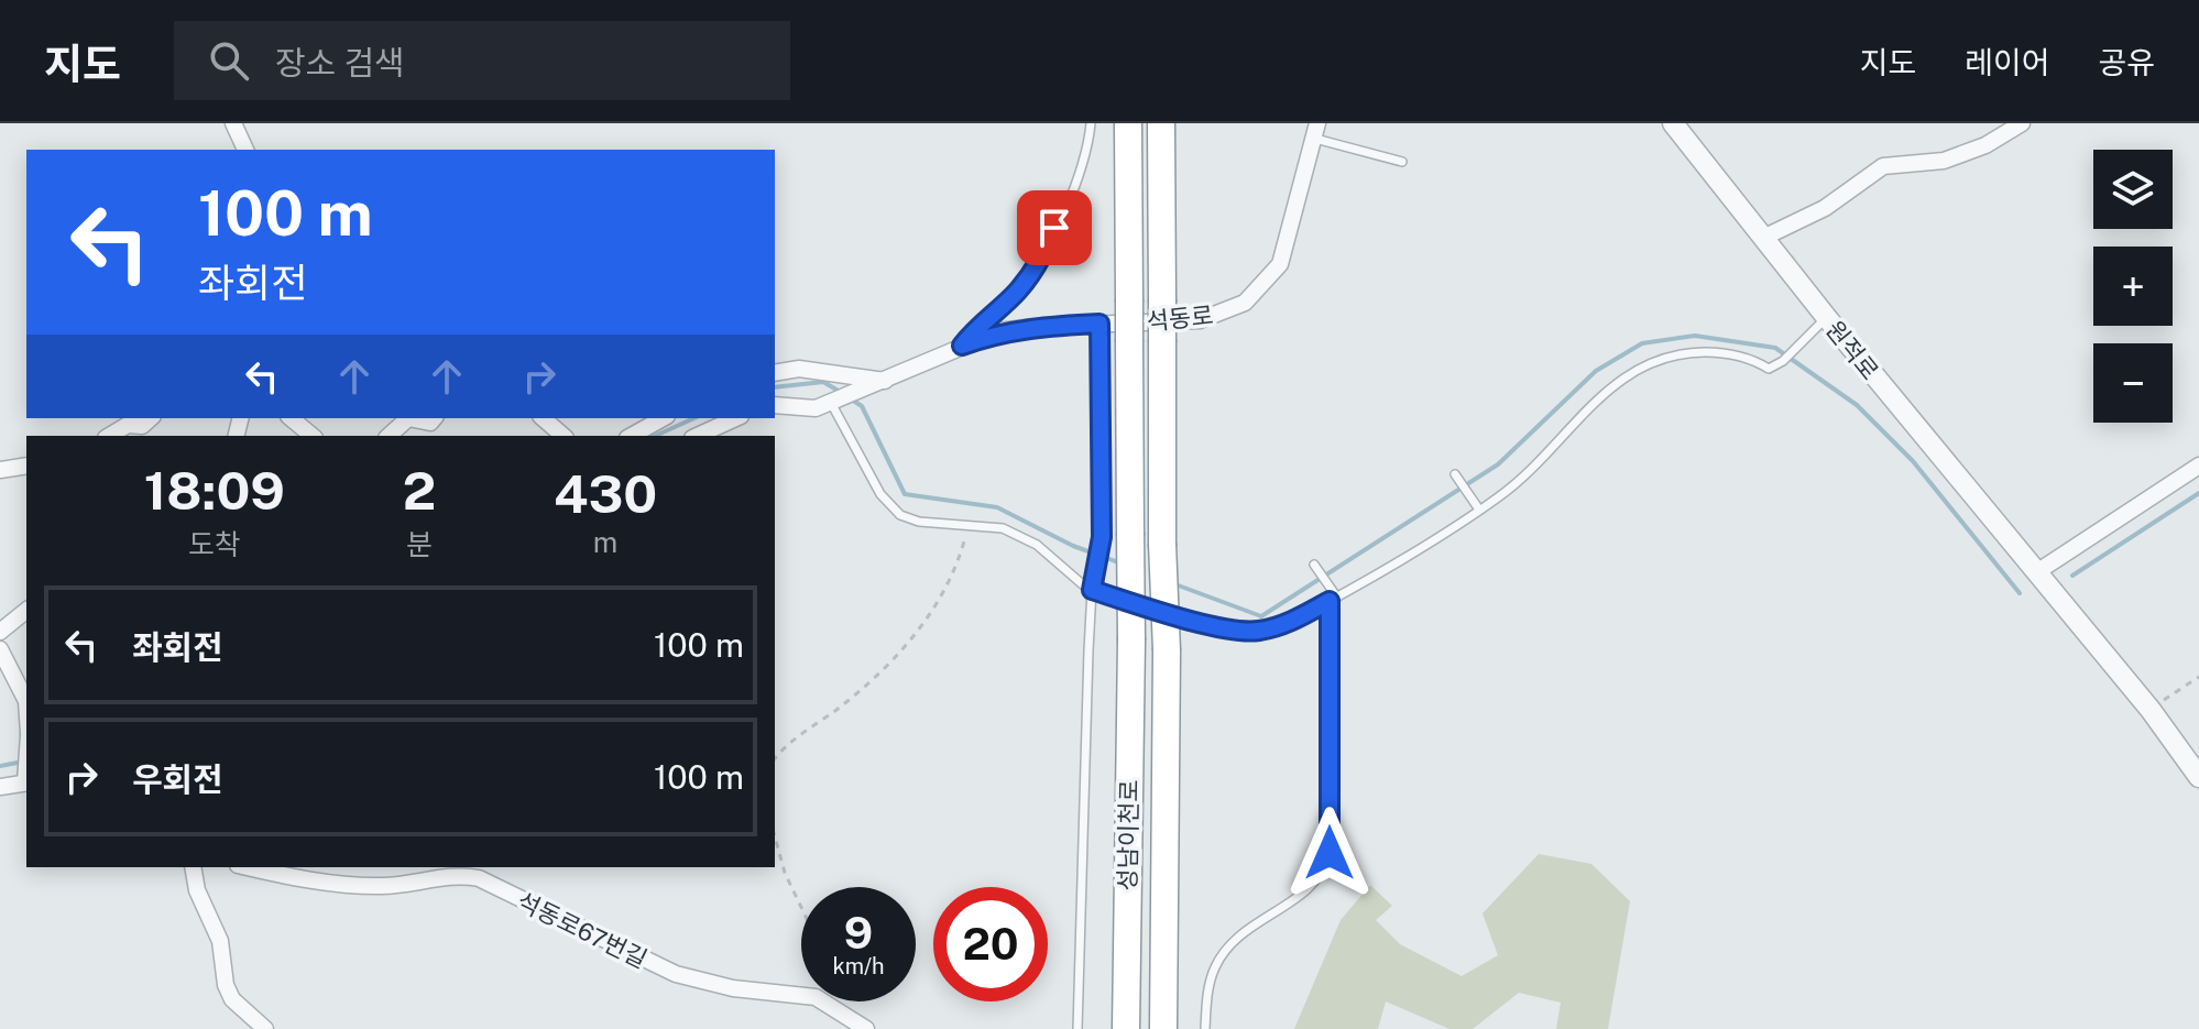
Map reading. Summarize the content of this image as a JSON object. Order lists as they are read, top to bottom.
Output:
{
  "streets": {
    "highway": ["성남이천로"],
    "street": ["석동로", "원적로", "석동로67번길"]
  },
  "page": {
    "header": "지도",
    "search": "장소 검색",
    "nav": ["지도", "레이어", "공유"],
    "map_buttons": ["+", "−"],
    "turn": ["100 m", "좌회전"],
    "eta": [
      "18:09",
      "도착",
      "2",
      "분",
      "430",
      "m"
    ],
    "list": [
      {
        "name": "좌회전",
        "value": "100 m"
      },
      {
        "name": "우회전",
        "value": "100 m"
      }
    ],
    "speed": "9 km/h",
    "limit": "20"
  }
}
